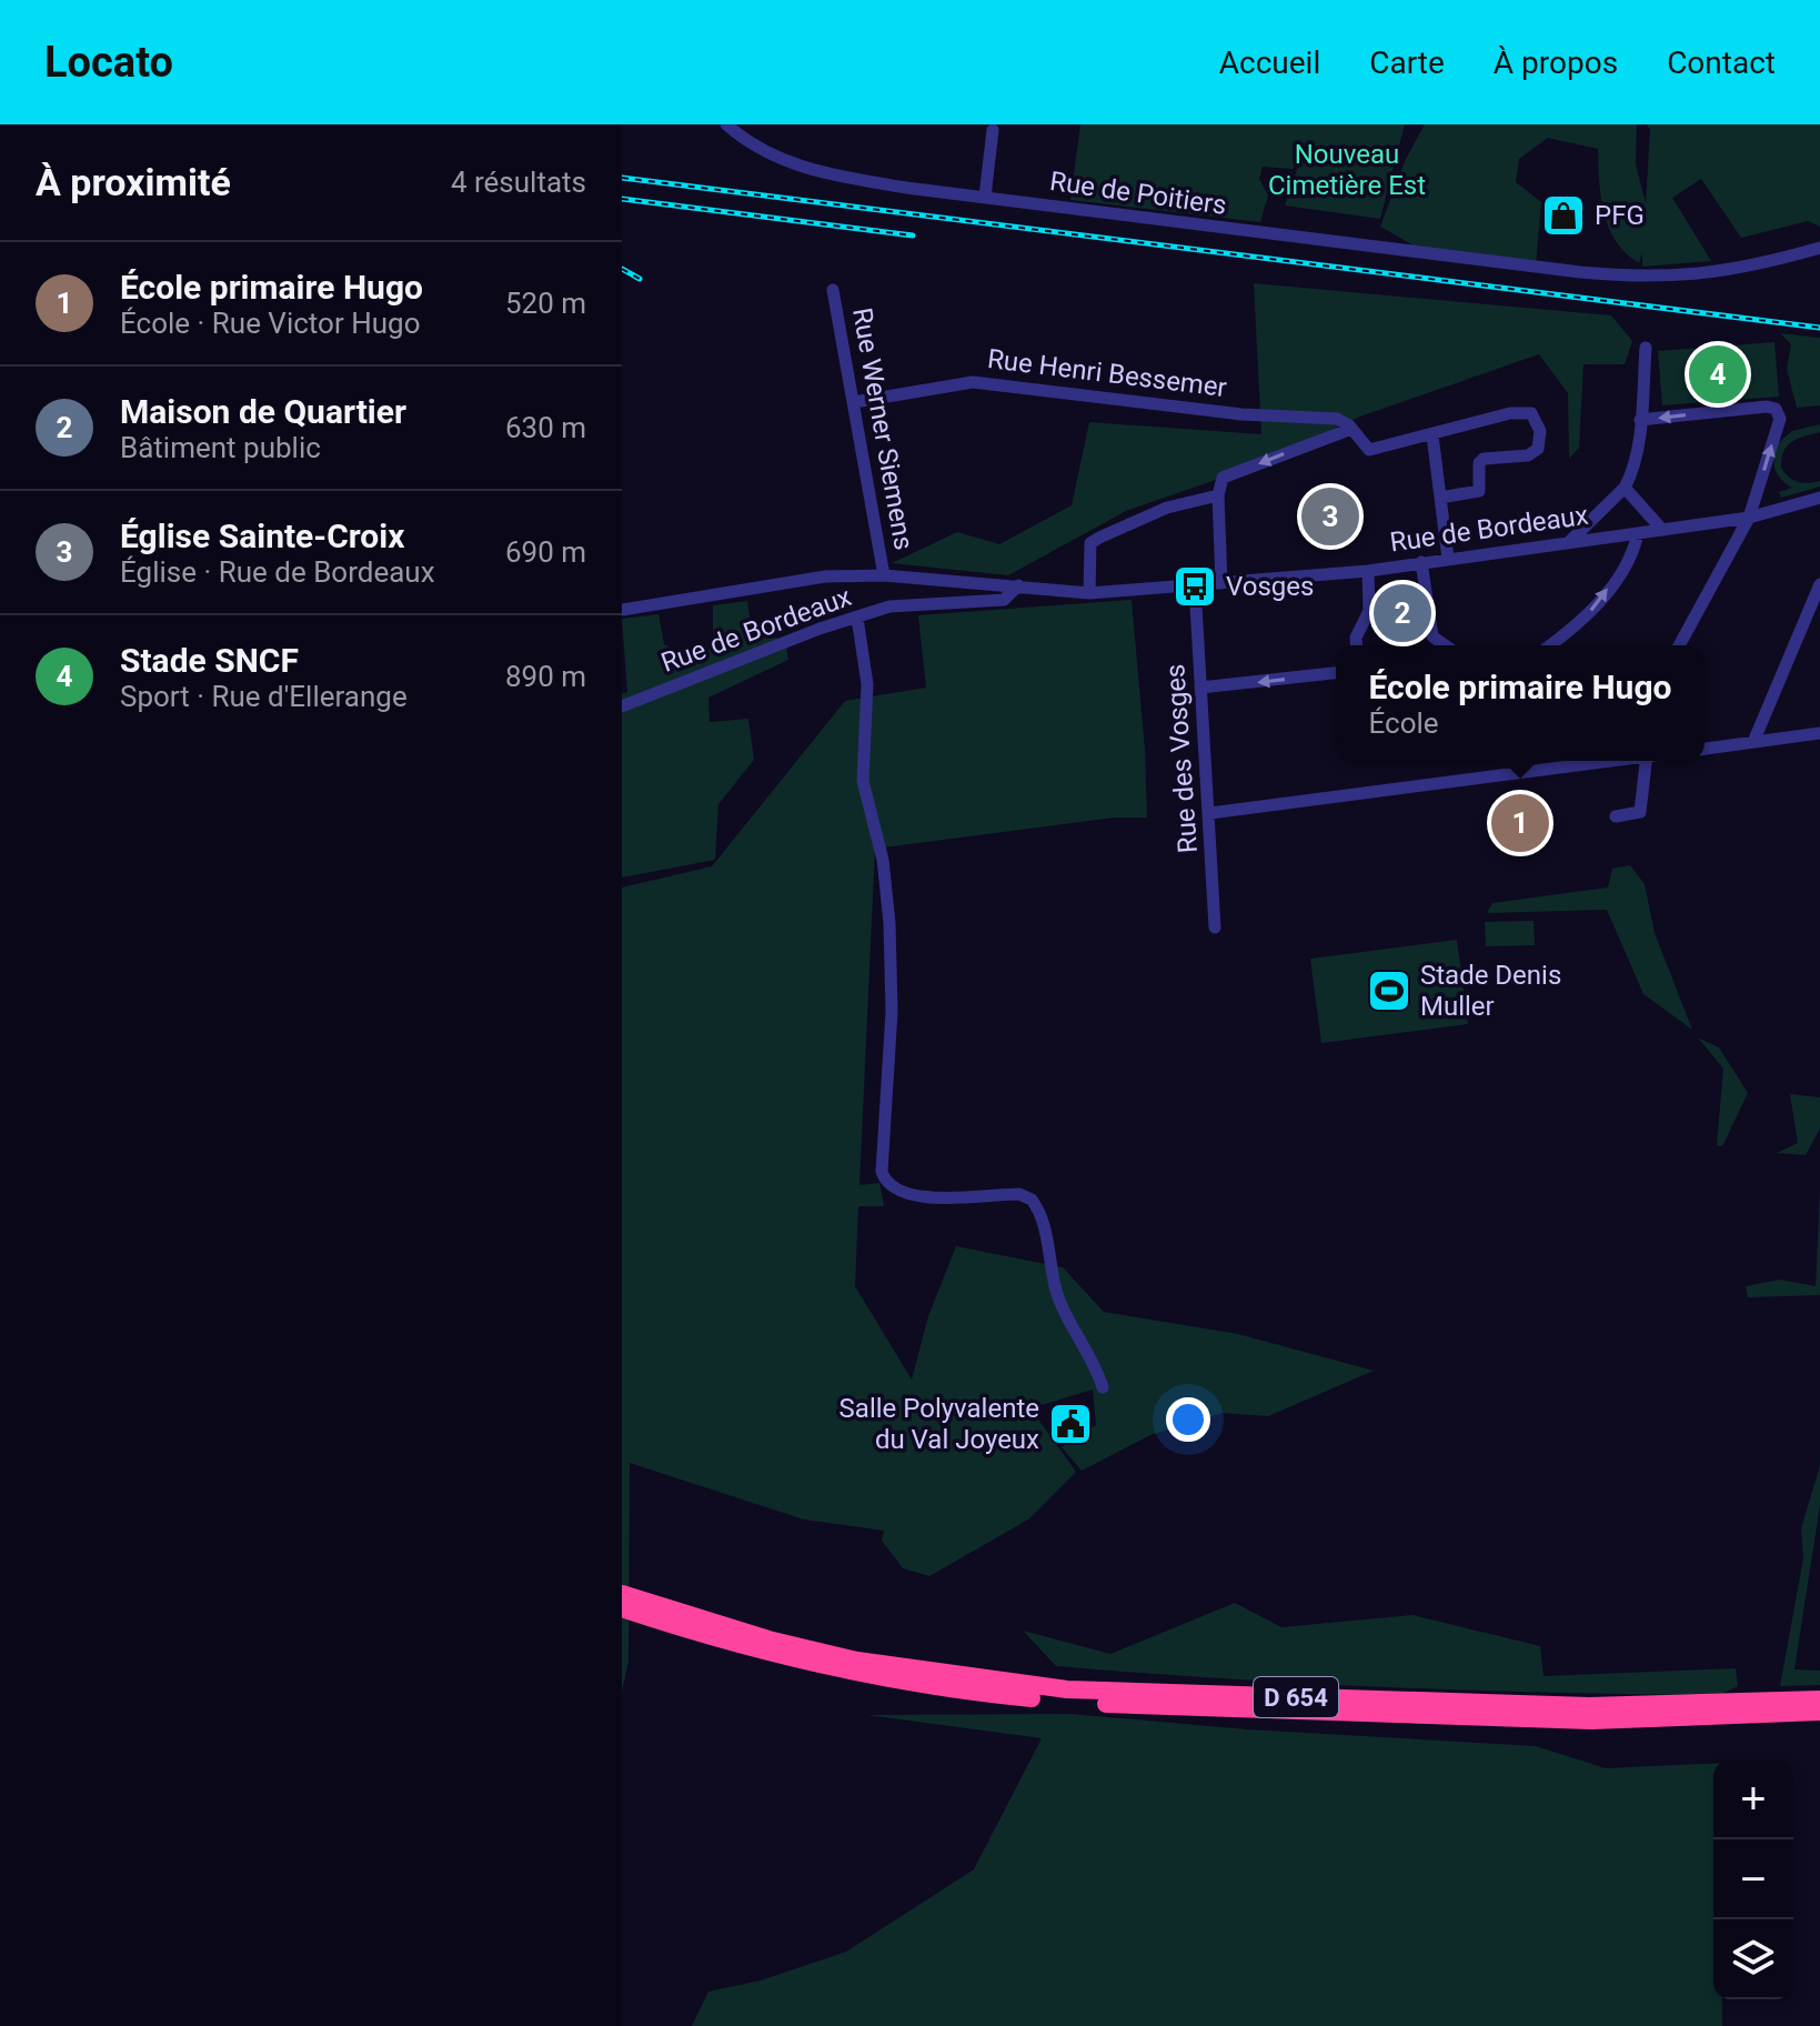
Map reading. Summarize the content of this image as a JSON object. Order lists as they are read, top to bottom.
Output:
{
  "streets": {
    "highway": ["D 654"],
    "street": [
      "Rue de Poitiers",
      "Rue Henri Bessemer",
      "Rue Werner Siemens",
      "Rue de Bordeaux",
      "Rue des Vosges"
    ]
  },
  "crossings": [
    ["Rue Henri Bessemer", "Rue Werner Siemens"],
    ["Rue de Bordeaux", "Rue des Vosges"]
  ],
  "parks": ["Nouveau Cimetière Est"],
  "places": {
    "shop": ["PFG"],
    "bus stop": ["Vosges"],
    "sports": ["Stade Denis Muller"],
    "public building": ["Salle Polyvalente du Val Joyeux"]
  },
  "page": {
    "header": "Locato",
    "nav": [
      "Accueil",
      "Carte",
      "À propos",
      "Contact"
    ],
    "heading": ["À proximité", "4 résultats"],
    "list": [
      {
        "mark": "1",
        "name": "École primaire Hugo",
        "note": "École · Rue Victor Hugo",
        "value": "520 m"
      },
      {
        "mark": "2",
        "name": "Maison de Quartier",
        "note": "Bâtiment public",
        "value": "630 m"
      },
      {
        "mark": "3",
        "name": "Église Sainte-Croix",
        "note": "Église · Rue de Bordeaux",
        "value": "690 m"
      },
      {
        "mark": "4",
        "name": "Stade SNCF",
        "note": "Sport · Rue d'Ellerange",
        "value": "890 m"
      }
    ],
    "pins": [
      "4",
      "3",
      "2",
      "1"
    ],
    "popup": ["École primaire Hugo", "École"],
    "map_buttons": ["+", "−"]
  }
}
